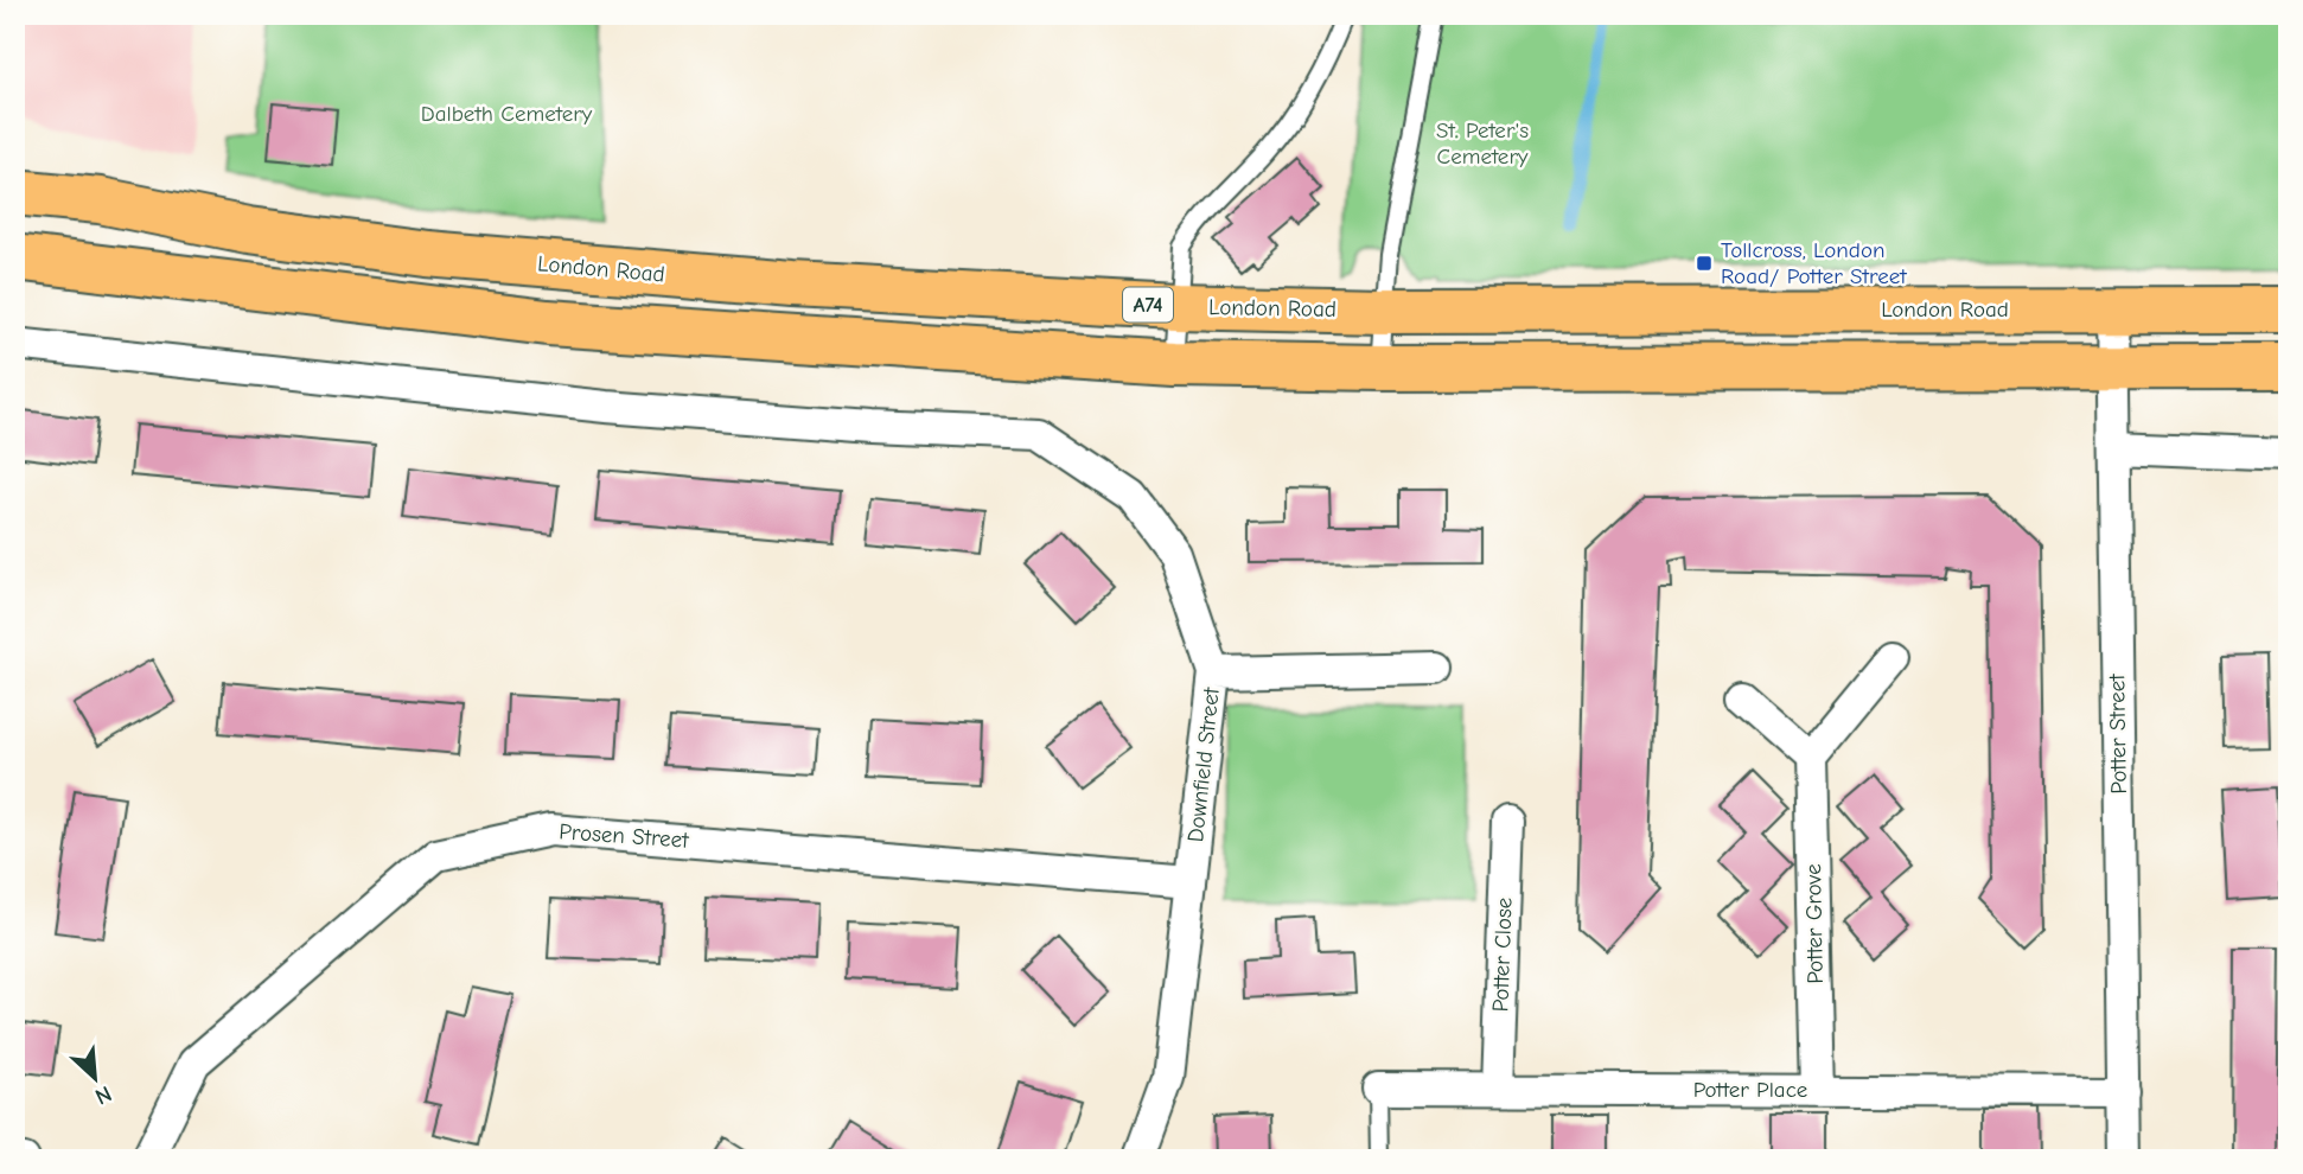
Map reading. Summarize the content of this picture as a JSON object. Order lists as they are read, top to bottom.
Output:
{
  "streets": {
    "main road": ["London Road", "A74"],
    "street": [
      "Potter Street",
      "Downfield Street",
      "Prosen Street",
      "Potter Grove",
      "Potter Close",
      "Potter Place"
    ]
  },
  "crossings": [
    ["London Road", "Potter Street"],
    ["Potter Street", "Potter Place"],
    ["Downfield Street", "Prosen Street"],
    ["Potter Grove", "Potter Place"],
    ["Potter Close", "Potter Place"]
  ],
  "parks": ["Dalbeth Cemetery", "St. Peter's Cemetery"],
  "places": {
    "transit": ["Tollcross, London Road/ Potter Street"]
  },
  "north": "bottom right"
}
